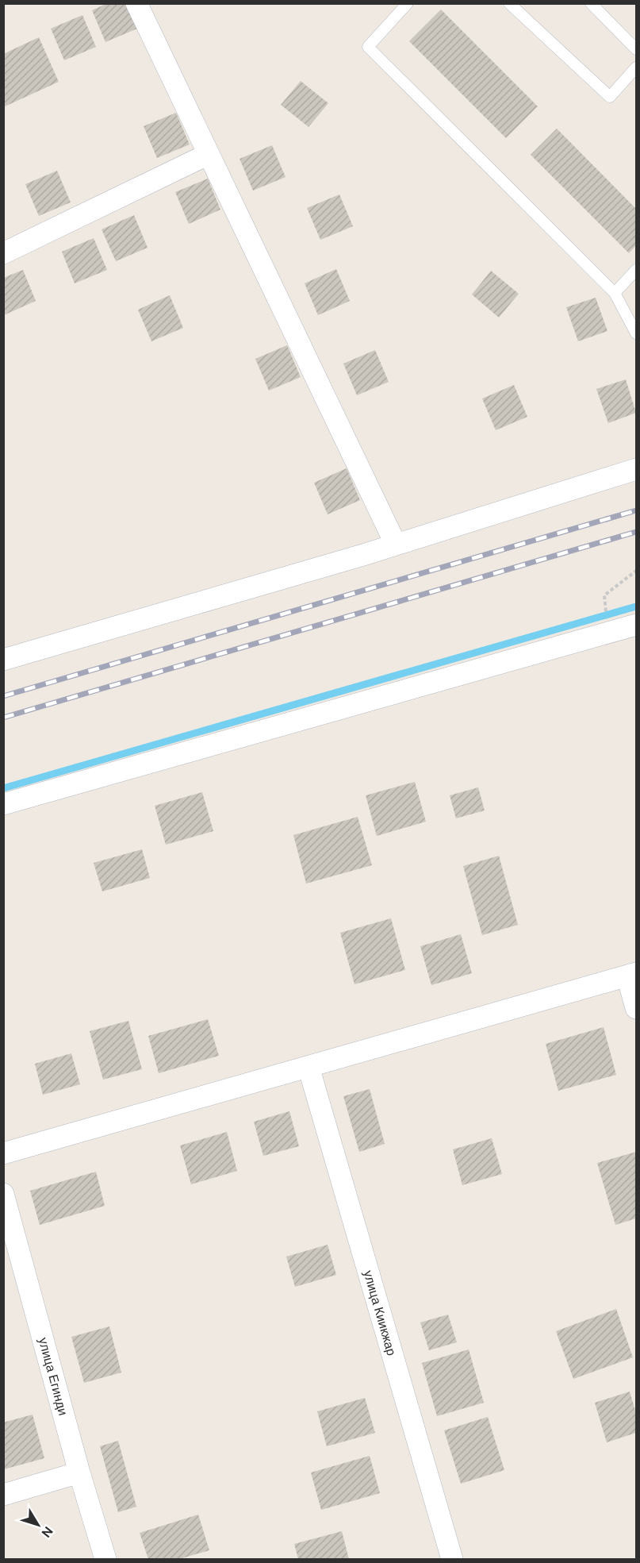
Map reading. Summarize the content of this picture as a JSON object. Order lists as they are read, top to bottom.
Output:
{
  "streets": {
    "street": ["улица Киикжар", "улица Егинди"]
  },
  "north": "bottom right"
}
